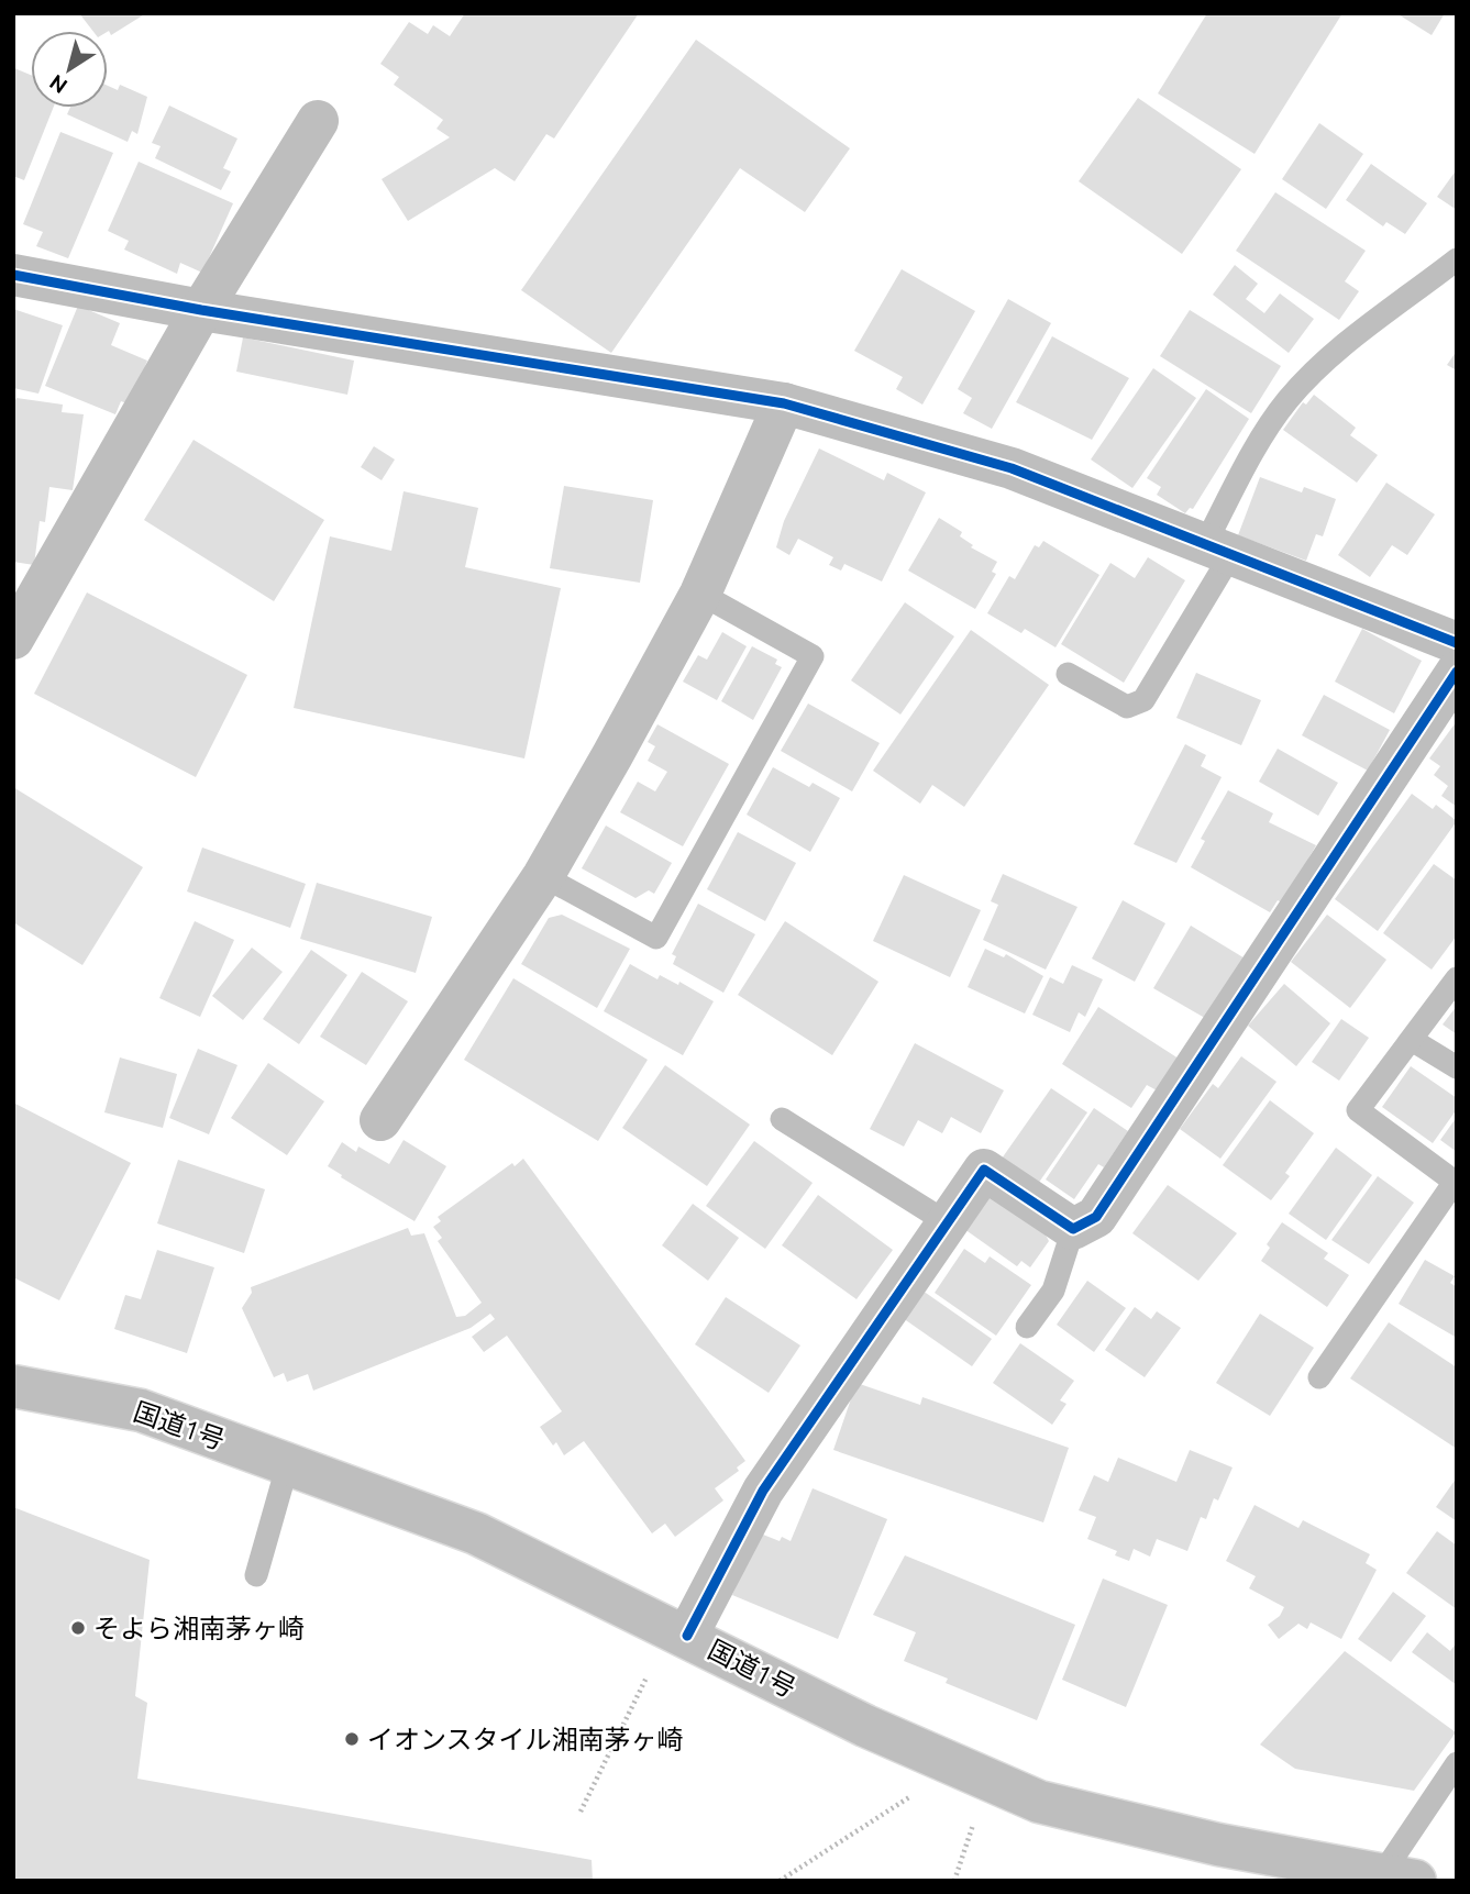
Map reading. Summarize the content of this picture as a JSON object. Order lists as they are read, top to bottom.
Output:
{
  "streets": {
    "main road": ["国道1号"]
  },
  "places": ["そよら湘南茅ヶ崎", "イオンスタイル湘南茅ヶ崎"],
  "north": "bottom left"
}
